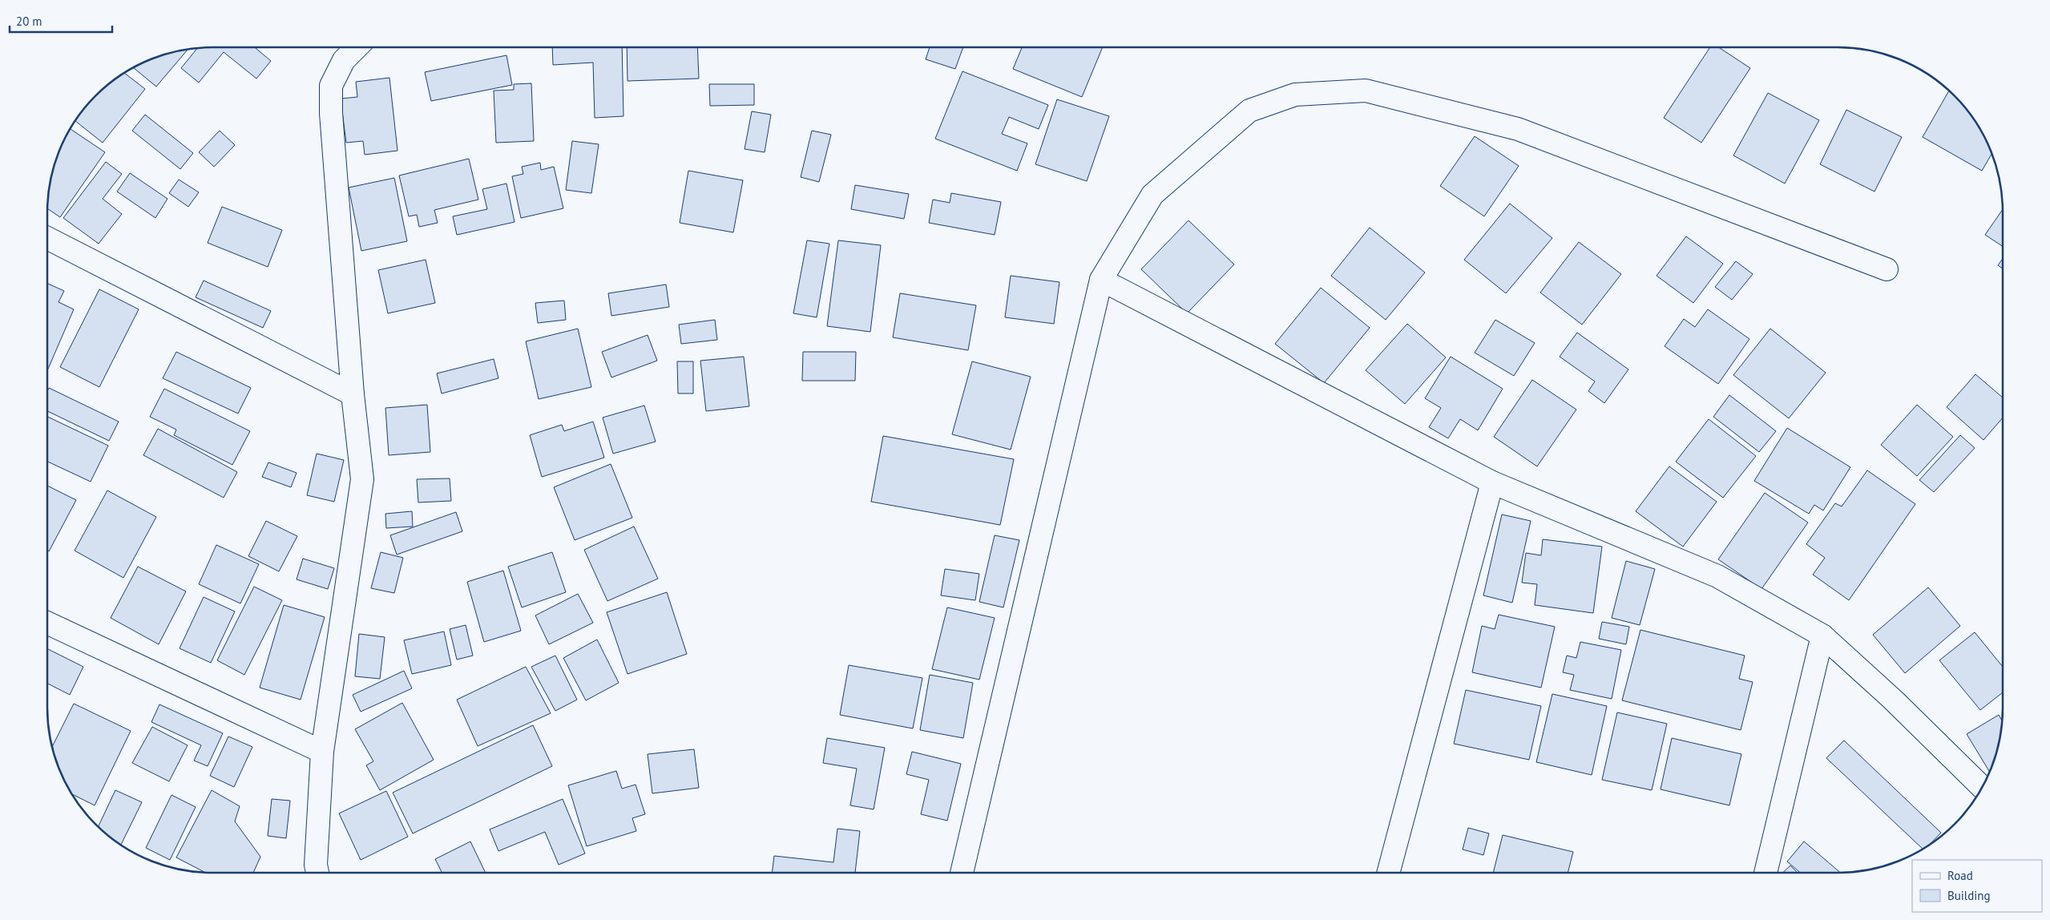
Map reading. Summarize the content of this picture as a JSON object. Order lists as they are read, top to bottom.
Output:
{
  "legend": ["Road", "Building"],
  "scale_bar": "20 m"
}
